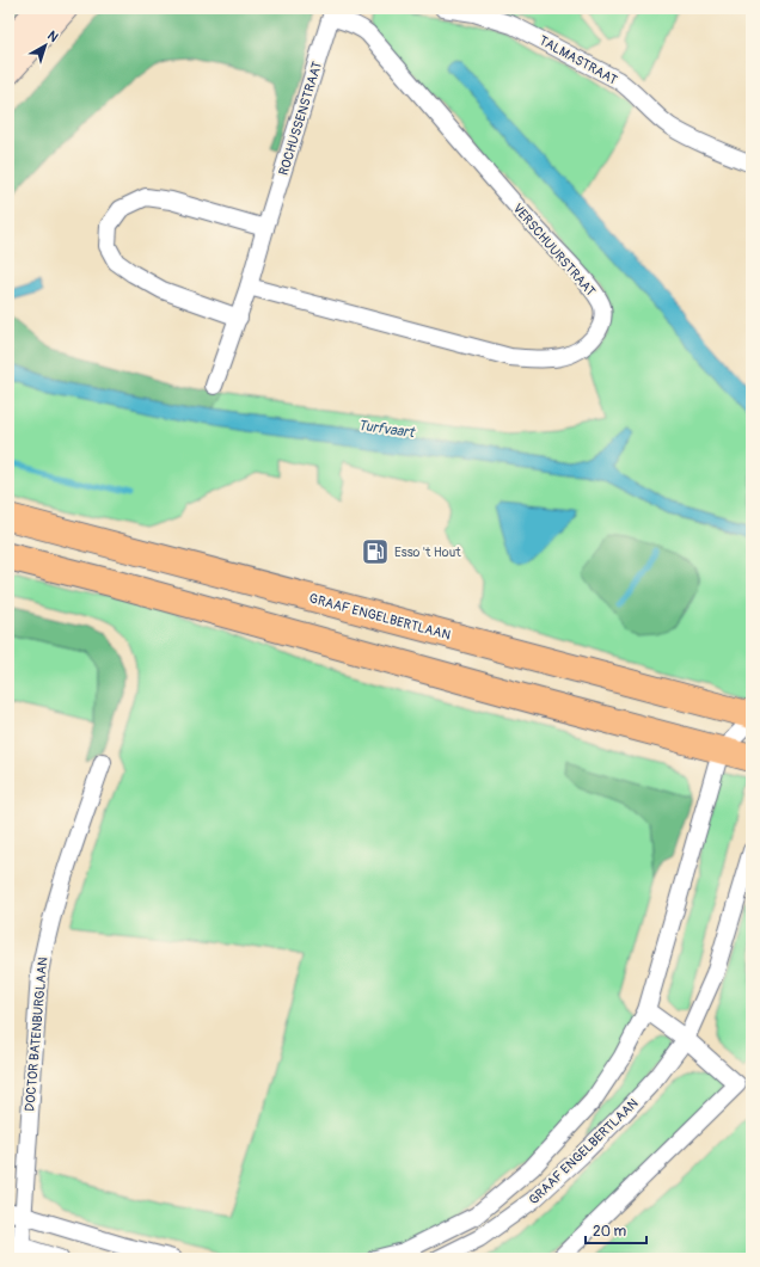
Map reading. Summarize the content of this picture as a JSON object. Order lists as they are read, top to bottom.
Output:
{
  "streets": {
    "main road": ["GRAAF ENGELBERTLAAN"],
    "street": [
      "TALMASTRAAT",
      "ROCHUSSENSTRAAT",
      "VERSCHUURSTRAAT",
      "DOCTOR BATENBURGLAAN"
    ]
  },
  "crossings": [
    ["ROCHUSSENSTRAAT", "VERSCHUURSTRAAT"]
  ],
  "water": ["Turfvaart"],
  "places": {
    "fuel station": ["Esso 't Hout"]
  },
  "scale_bar": "20 m",
  "north": "top right"
}
